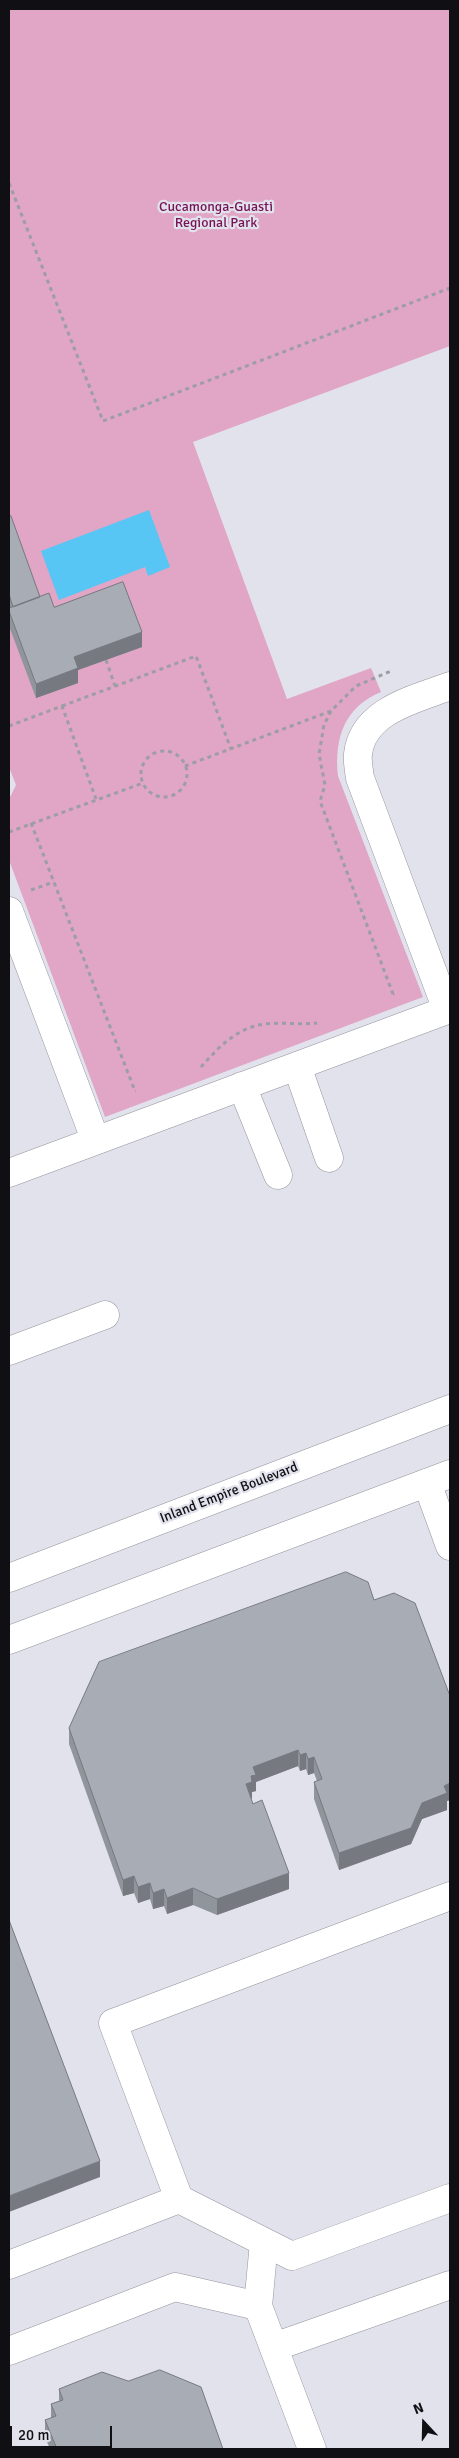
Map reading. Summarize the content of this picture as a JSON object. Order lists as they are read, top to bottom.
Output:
{
  "streets": {
    "main road": ["Inland Empire Boulevard"]
  },
  "parks": ["Cucamonga-Guasti Regional Park"],
  "scale_bar": "20 m",
  "north": "top"
}
